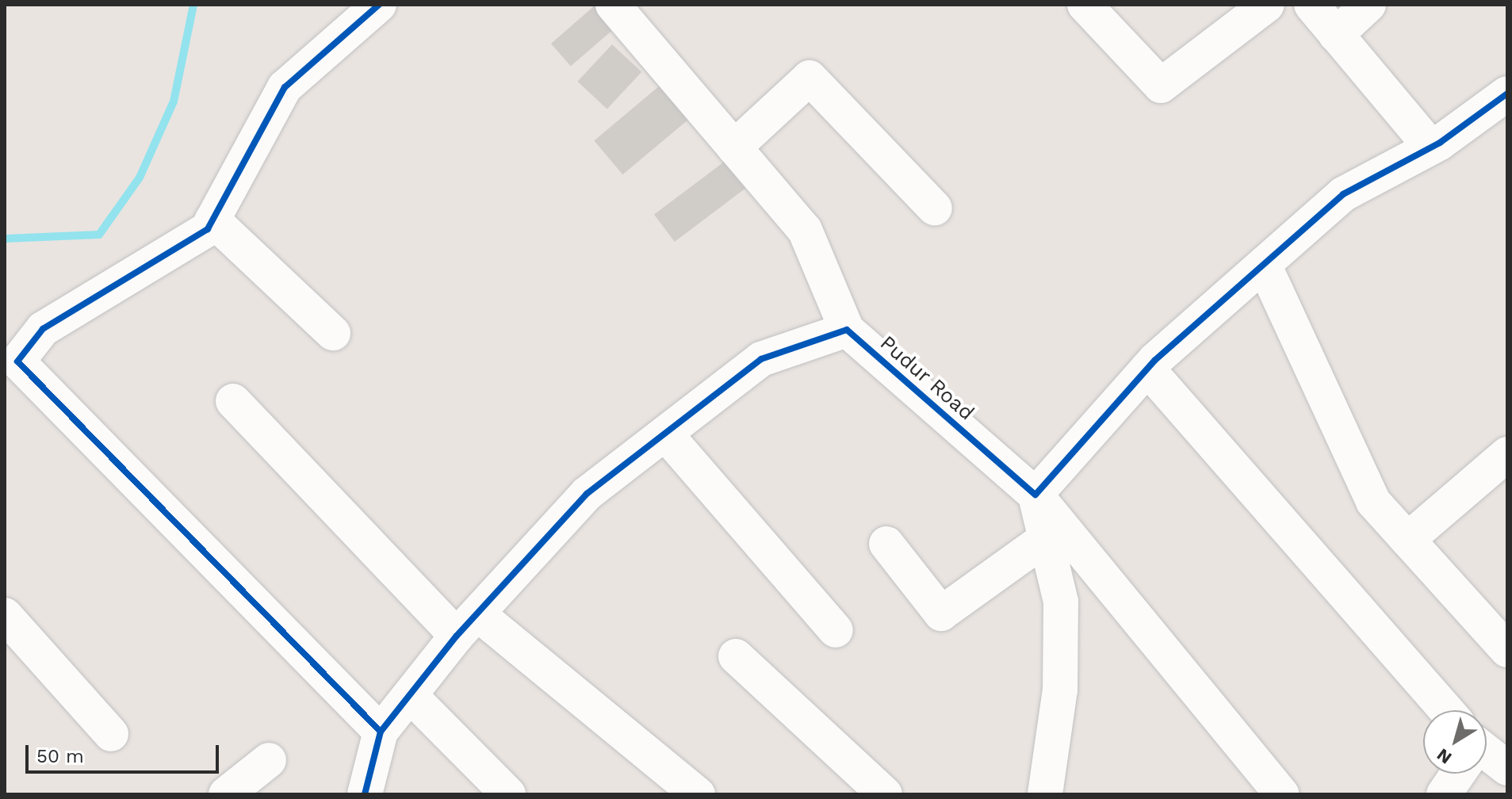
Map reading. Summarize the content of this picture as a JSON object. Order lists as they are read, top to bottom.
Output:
{
  "streets": {
    "street": ["Pudur Road"]
  },
  "scale_bar": "50 m",
  "north": "bottom left"
}
